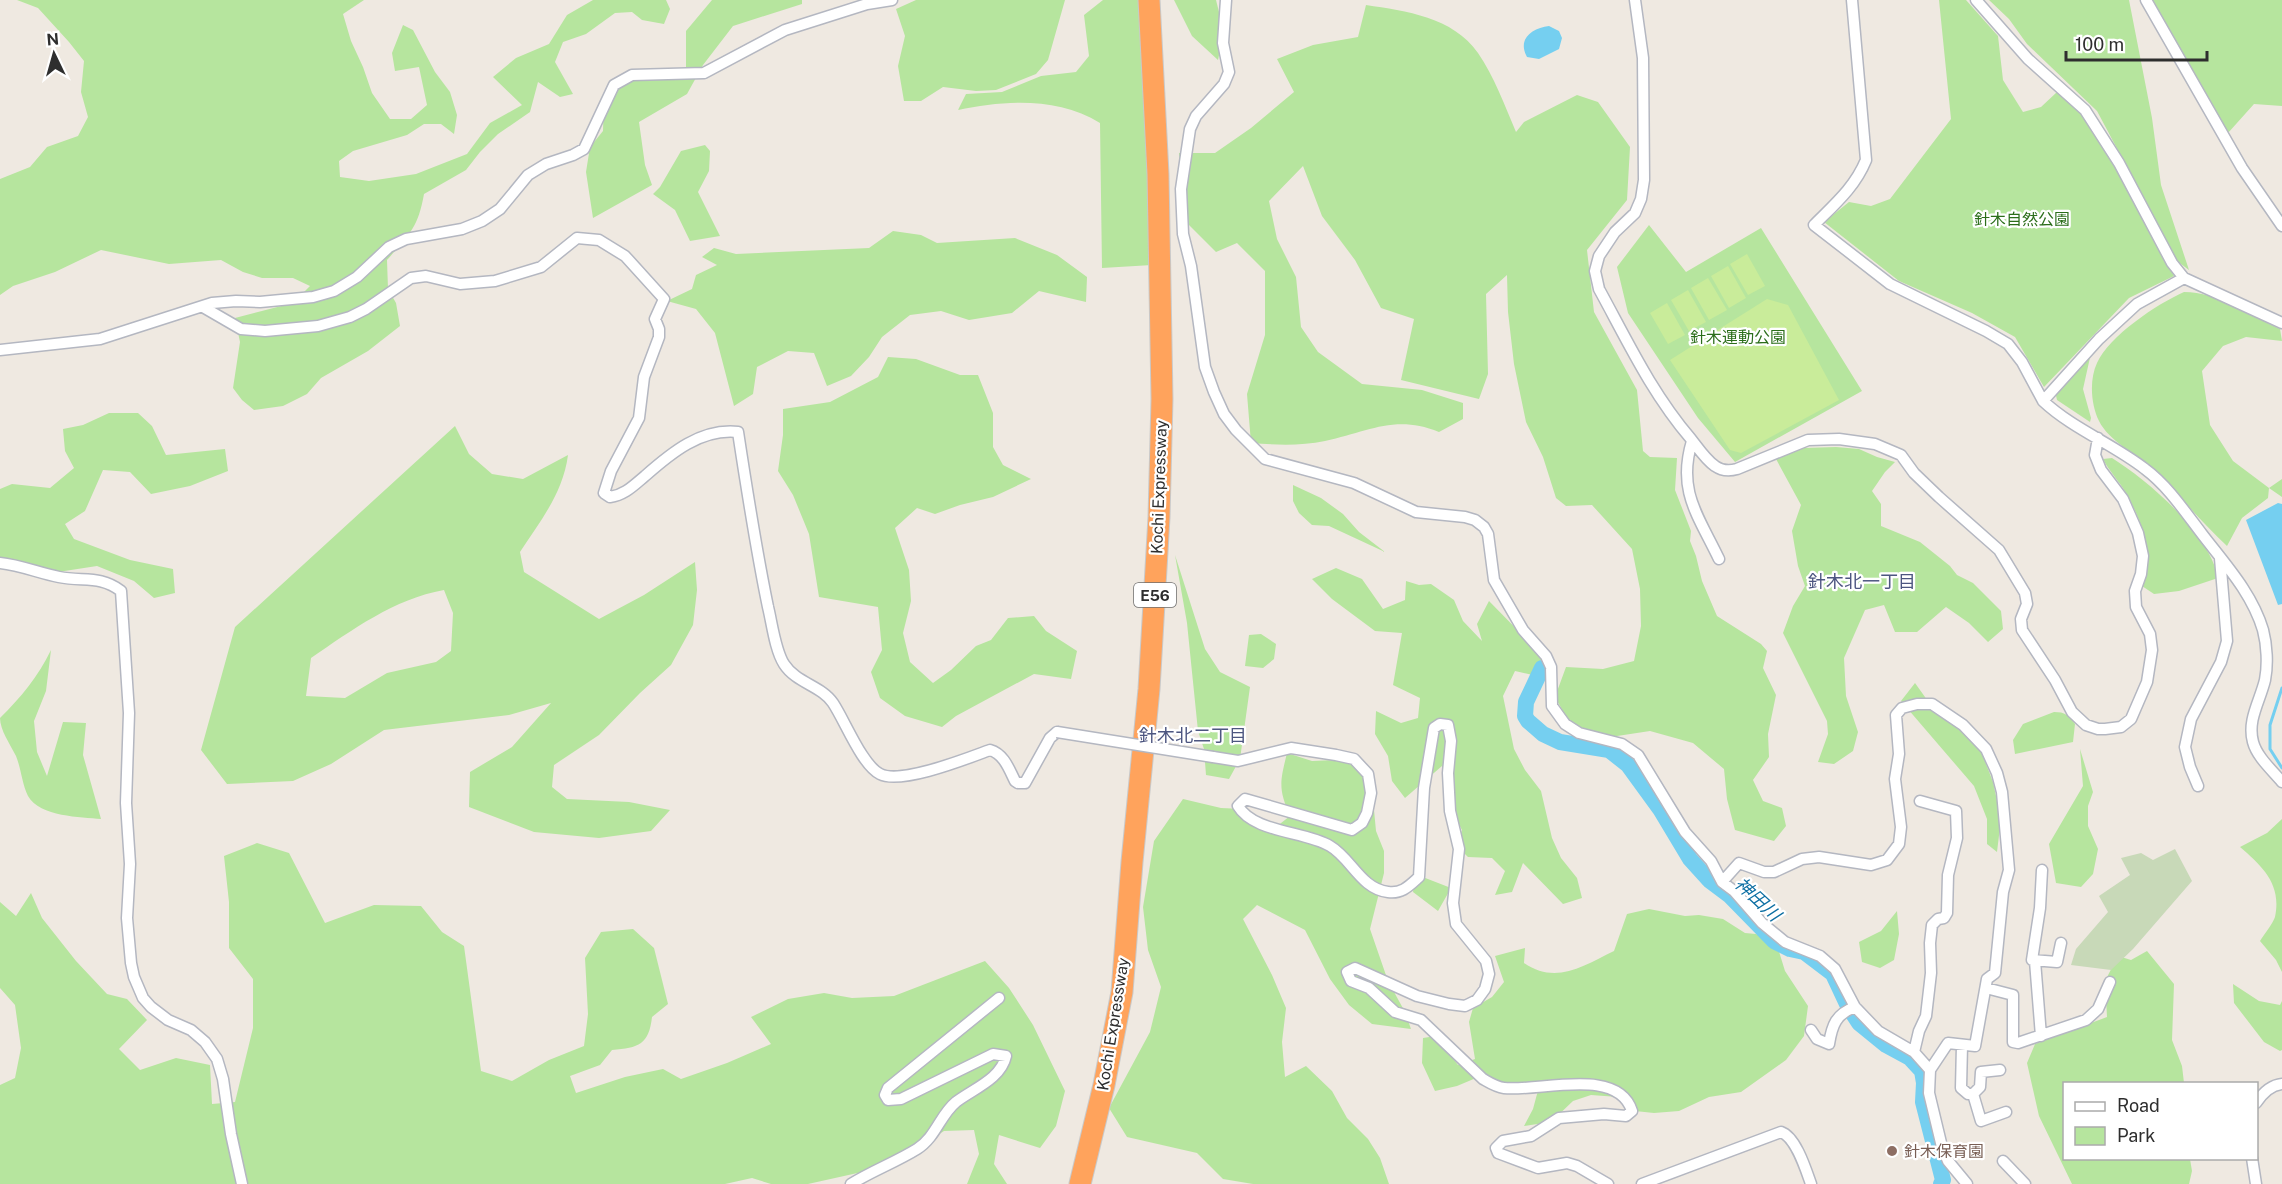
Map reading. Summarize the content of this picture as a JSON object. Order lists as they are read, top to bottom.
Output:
{
  "streets": {
    "highway": ["Kochi Expressway", "E56"]
  },
  "districts": ["針木北一丁目", "針木北二丁目"],
  "water": ["神田川"],
  "parks": ["針木自然公園", "針木運動公園"],
  "places": ["針木保育園"],
  "legend": ["Road", "Park"],
  "scale_bar": "100 m",
  "north": "top"
}
